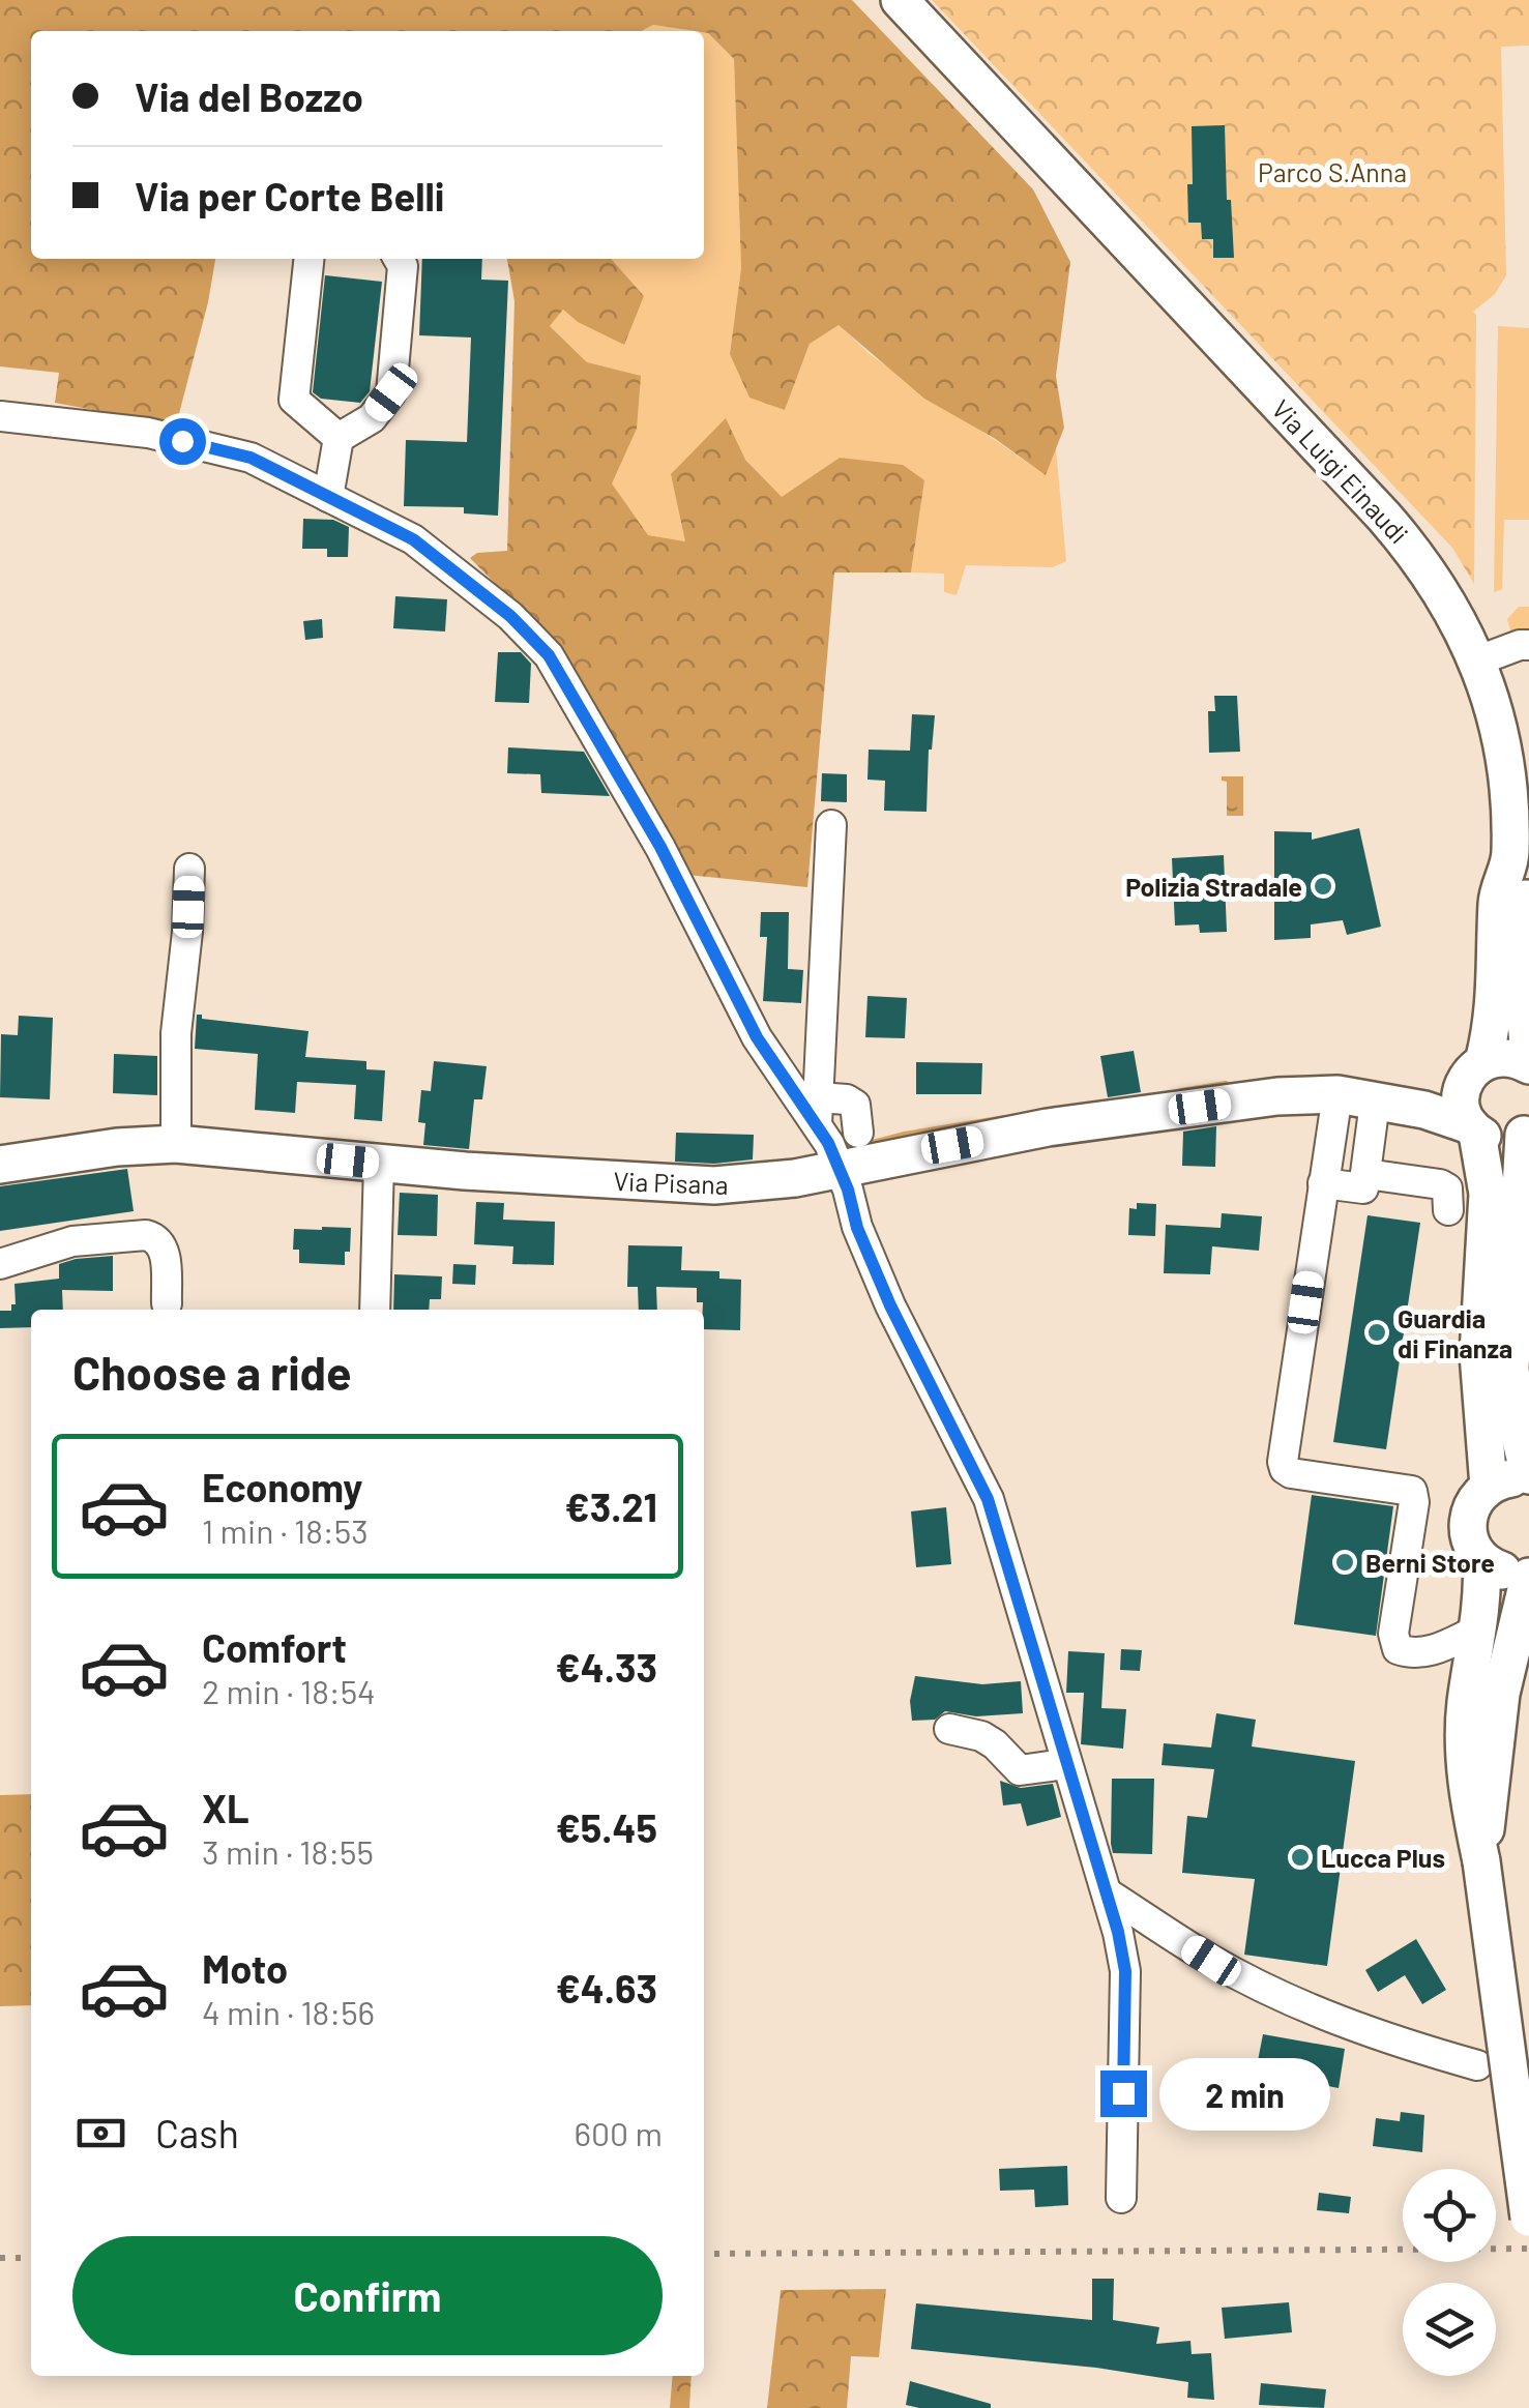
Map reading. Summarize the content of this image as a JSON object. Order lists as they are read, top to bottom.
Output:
{
  "streets": {
    "main road": ["Via Luigi Einaudi", "Via Pisana"]
  },
  "crossings": [
    ["Via Luigi Einaudi", "Via Pisana"]
  ],
  "parks": ["Parco S.Anna"],
  "places": [
    "Polizia Stradale",
    "Guardia di Finanza",
    "Berni Store",
    "Lucca Plus"
  ],
  "page": {
    "banner": ["Via del Bozzo", "Via per Corte Belli"],
    "heading": "Choose a ride",
    "list": [
      {
        "name": "Economy",
        "note": "1 min · 18:53",
        "value": "€3.21"
      },
      {
        "name": "Comfort",
        "note": "2 min · 18:54",
        "value": "€4.33"
      },
      {
        "name": "XL",
        "note": "3 min · 18:55",
        "value": "€5.45"
      },
      {
        "name": "Moto",
        "note": "4 min · 18:56",
        "value": "€4.63"
      }
    ],
    "bubble": "2 min",
    "pay": ["Cash", "600 m"],
    "buttons": "Confirm"
  }
}
